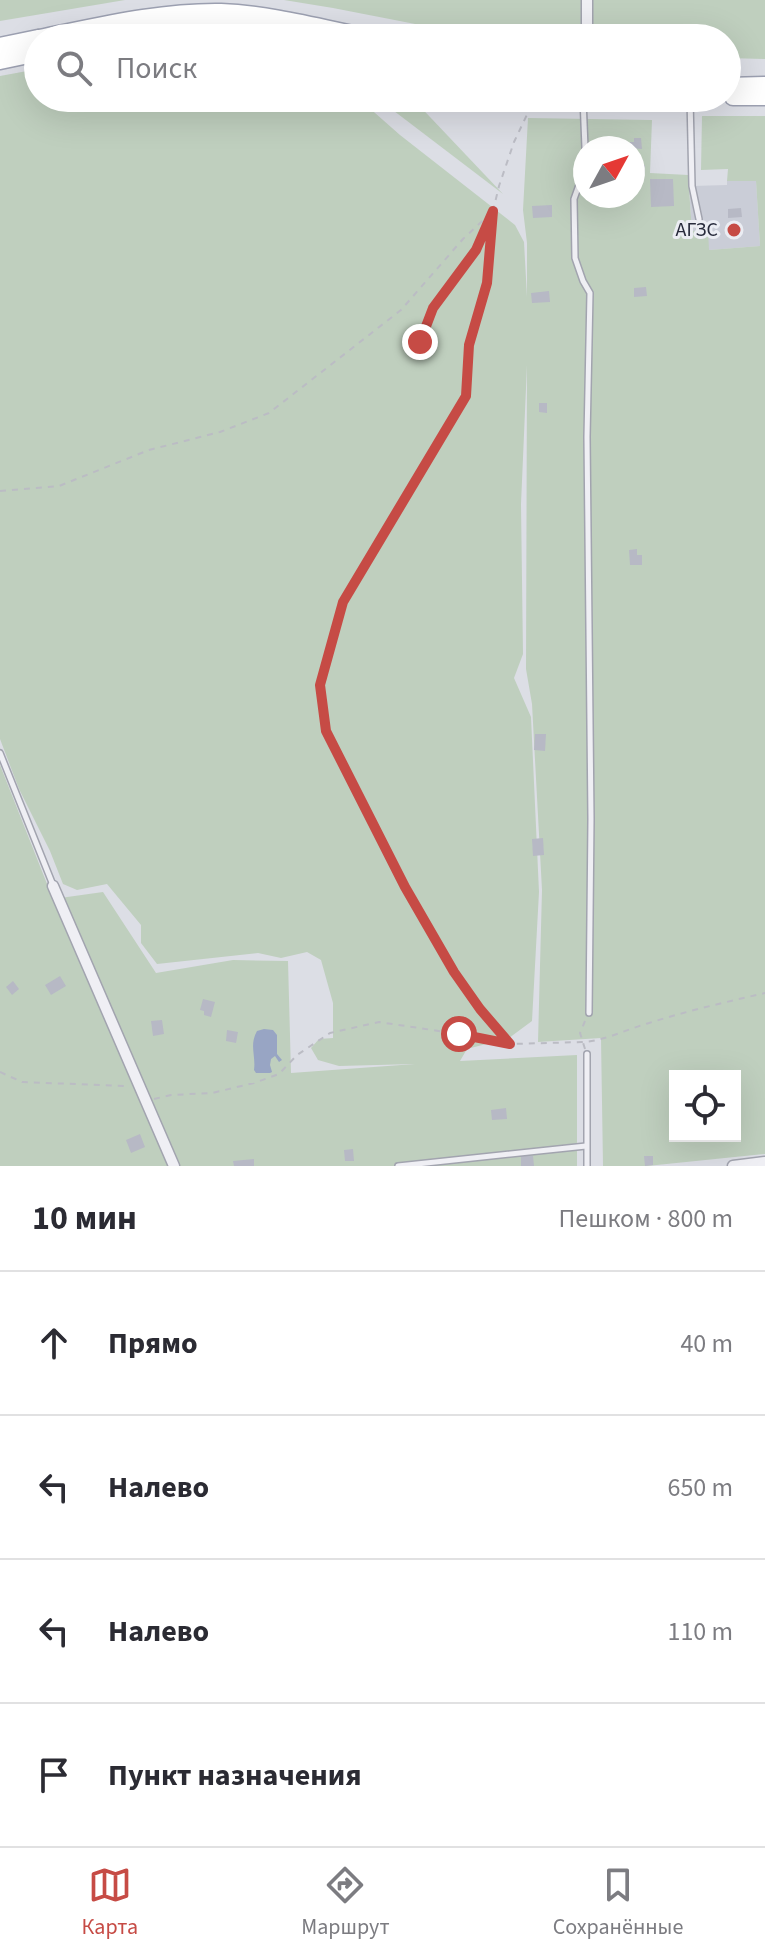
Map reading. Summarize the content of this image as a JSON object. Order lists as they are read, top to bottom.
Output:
{
  "places": ["АГЗС"],
  "north": "top right",
  "page": {
    "search": "Поиск",
    "heading": ["10 мин", "Пешком · 800 m"],
    "list": [
      ["Прямо", "40 m"],
      ["Налево", "650 m"],
      ["Налево", "110 m"],
      "Пункт назначения"
    ],
    "nav": ["Карта", "Маршрут", "Сохранённые"]
  }
}
